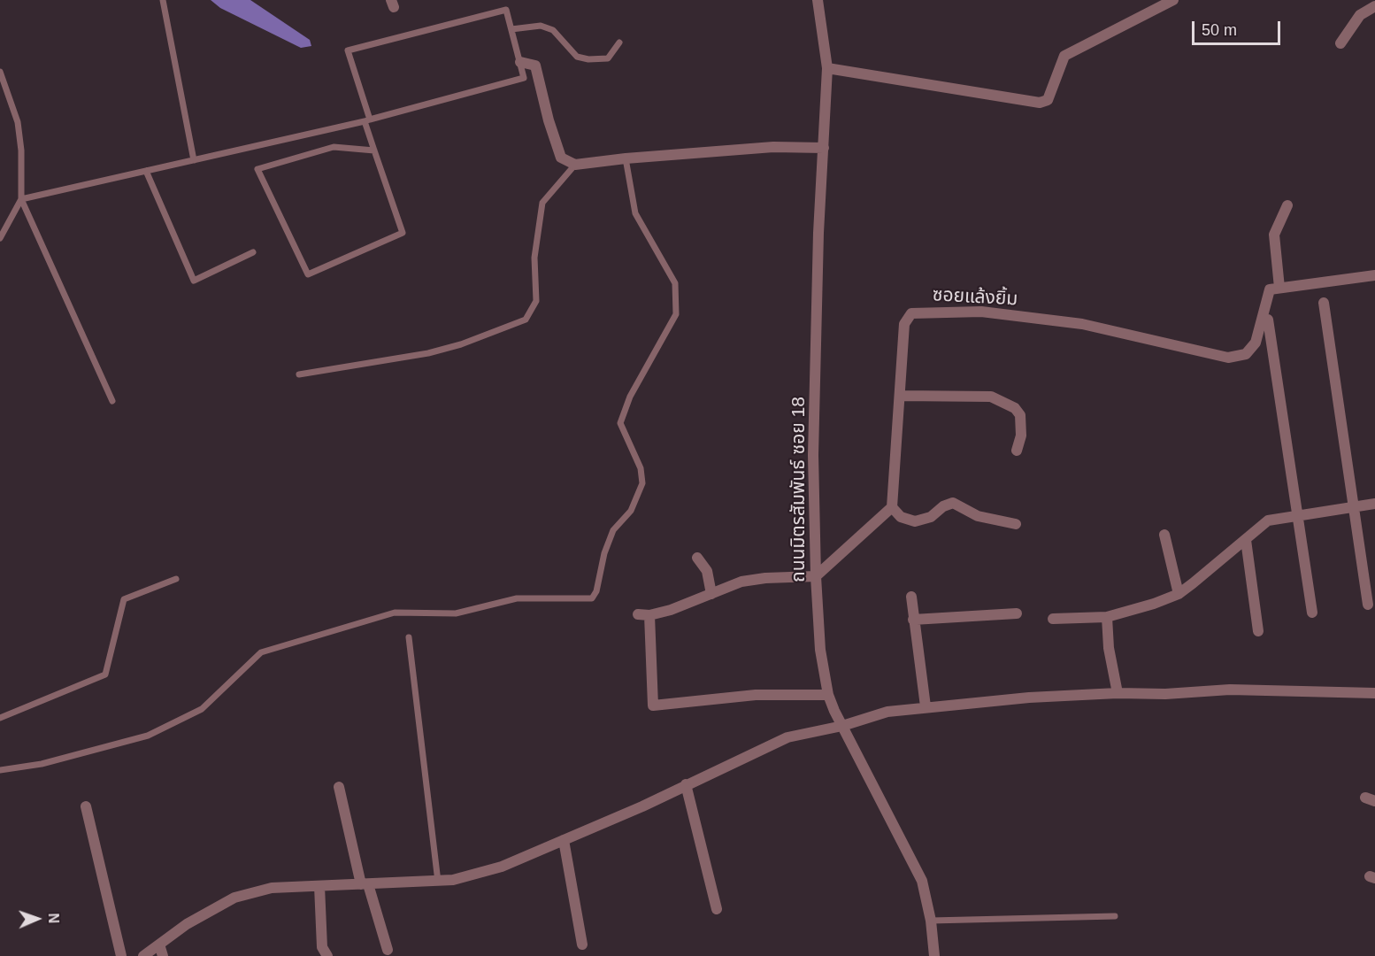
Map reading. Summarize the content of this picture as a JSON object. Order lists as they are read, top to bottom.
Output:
{
  "streets": {
    "street": ["ซอยแล้งยิ้ม", "ถนนมิตรสัมพันธ์ ซอย 18"]
  },
  "scale_bar": "50 m",
  "north": "right"
}
